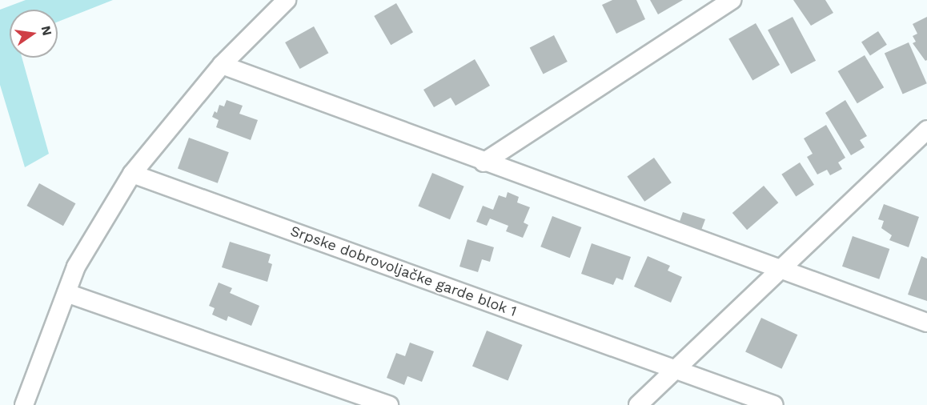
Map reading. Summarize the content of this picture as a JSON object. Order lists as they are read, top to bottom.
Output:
{
  "streets": {
    "street": ["Srpske dobrovoljačke garde blok 1"]
  },
  "north": "right"
}
